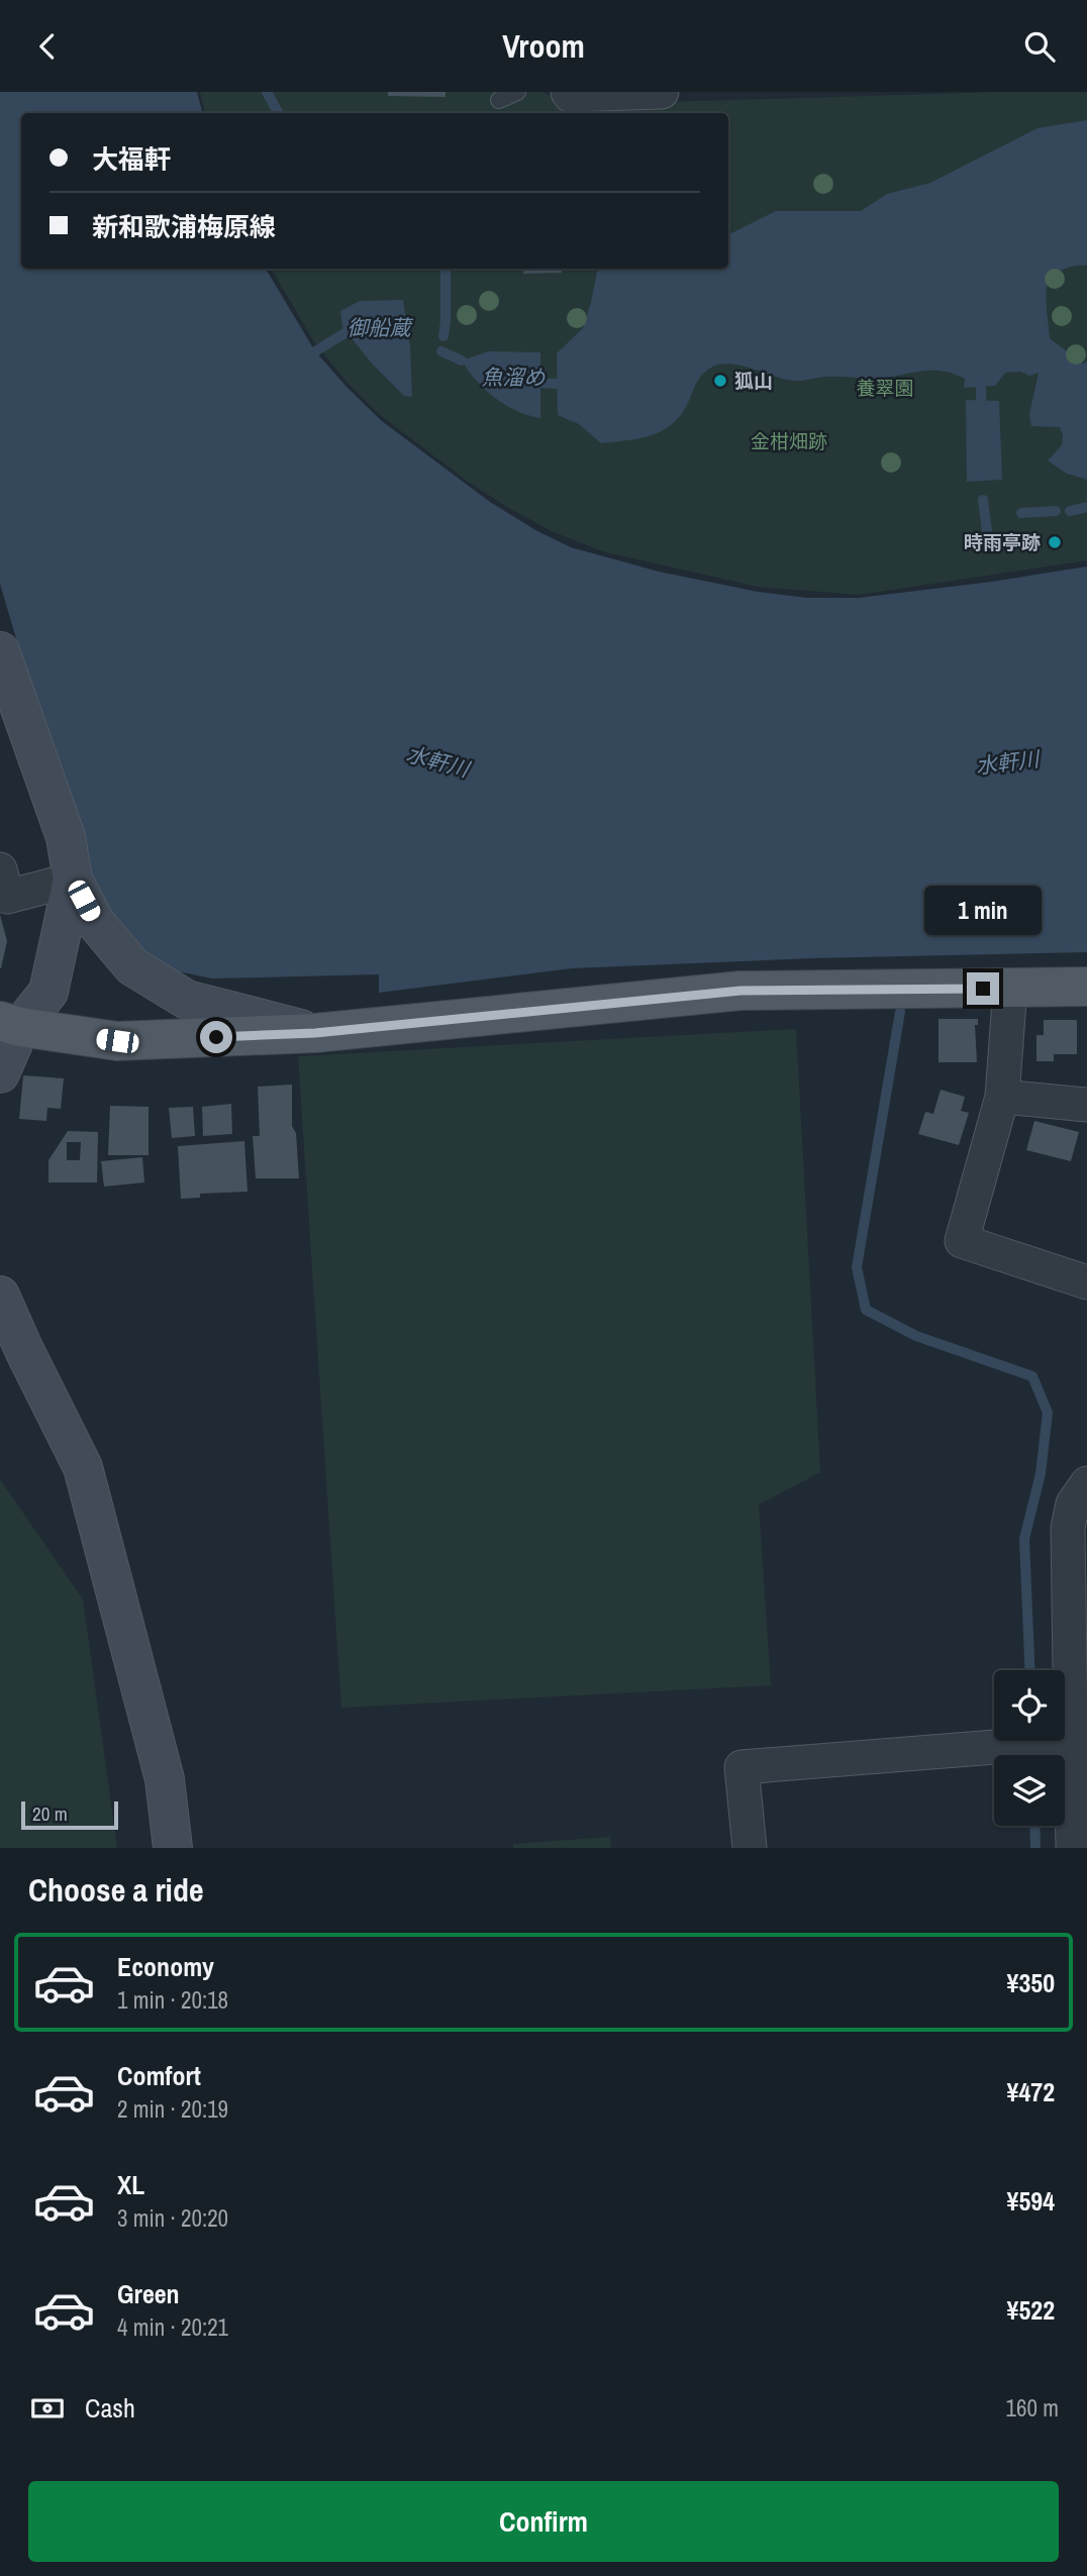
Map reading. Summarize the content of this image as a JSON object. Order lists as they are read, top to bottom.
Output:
{
  "water": ["御船蔵", "魚溜め", "水軒川"],
  "parks": ["養翠園", "金柑畑跡"],
  "places": ["狐山", "時雨亭跡"],
  "scale_bar": "20 m",
  "page": {
    "header": "Vroom",
    "banner": ["大福軒", "新和歌浦梅原線"],
    "bubble": "1 min",
    "scale": "20 m",
    "heading": "Choose a ride",
    "list": [
      {
        "name": "Economy",
        "note": "1 min · 20:18",
        "value": "¥350"
      },
      {
        "name": "Comfort",
        "note": "2 min · 20:19",
        "value": "¥472"
      },
      {
        "name": "XL",
        "note": "3 min · 20:20",
        "value": "¥594"
      },
      {
        "name": "Green",
        "note": "4 min · 20:21",
        "value": "¥522"
      }
    ],
    "pay": ["Cash", "160 m"],
    "buttons": "Confirm"
  }
}
